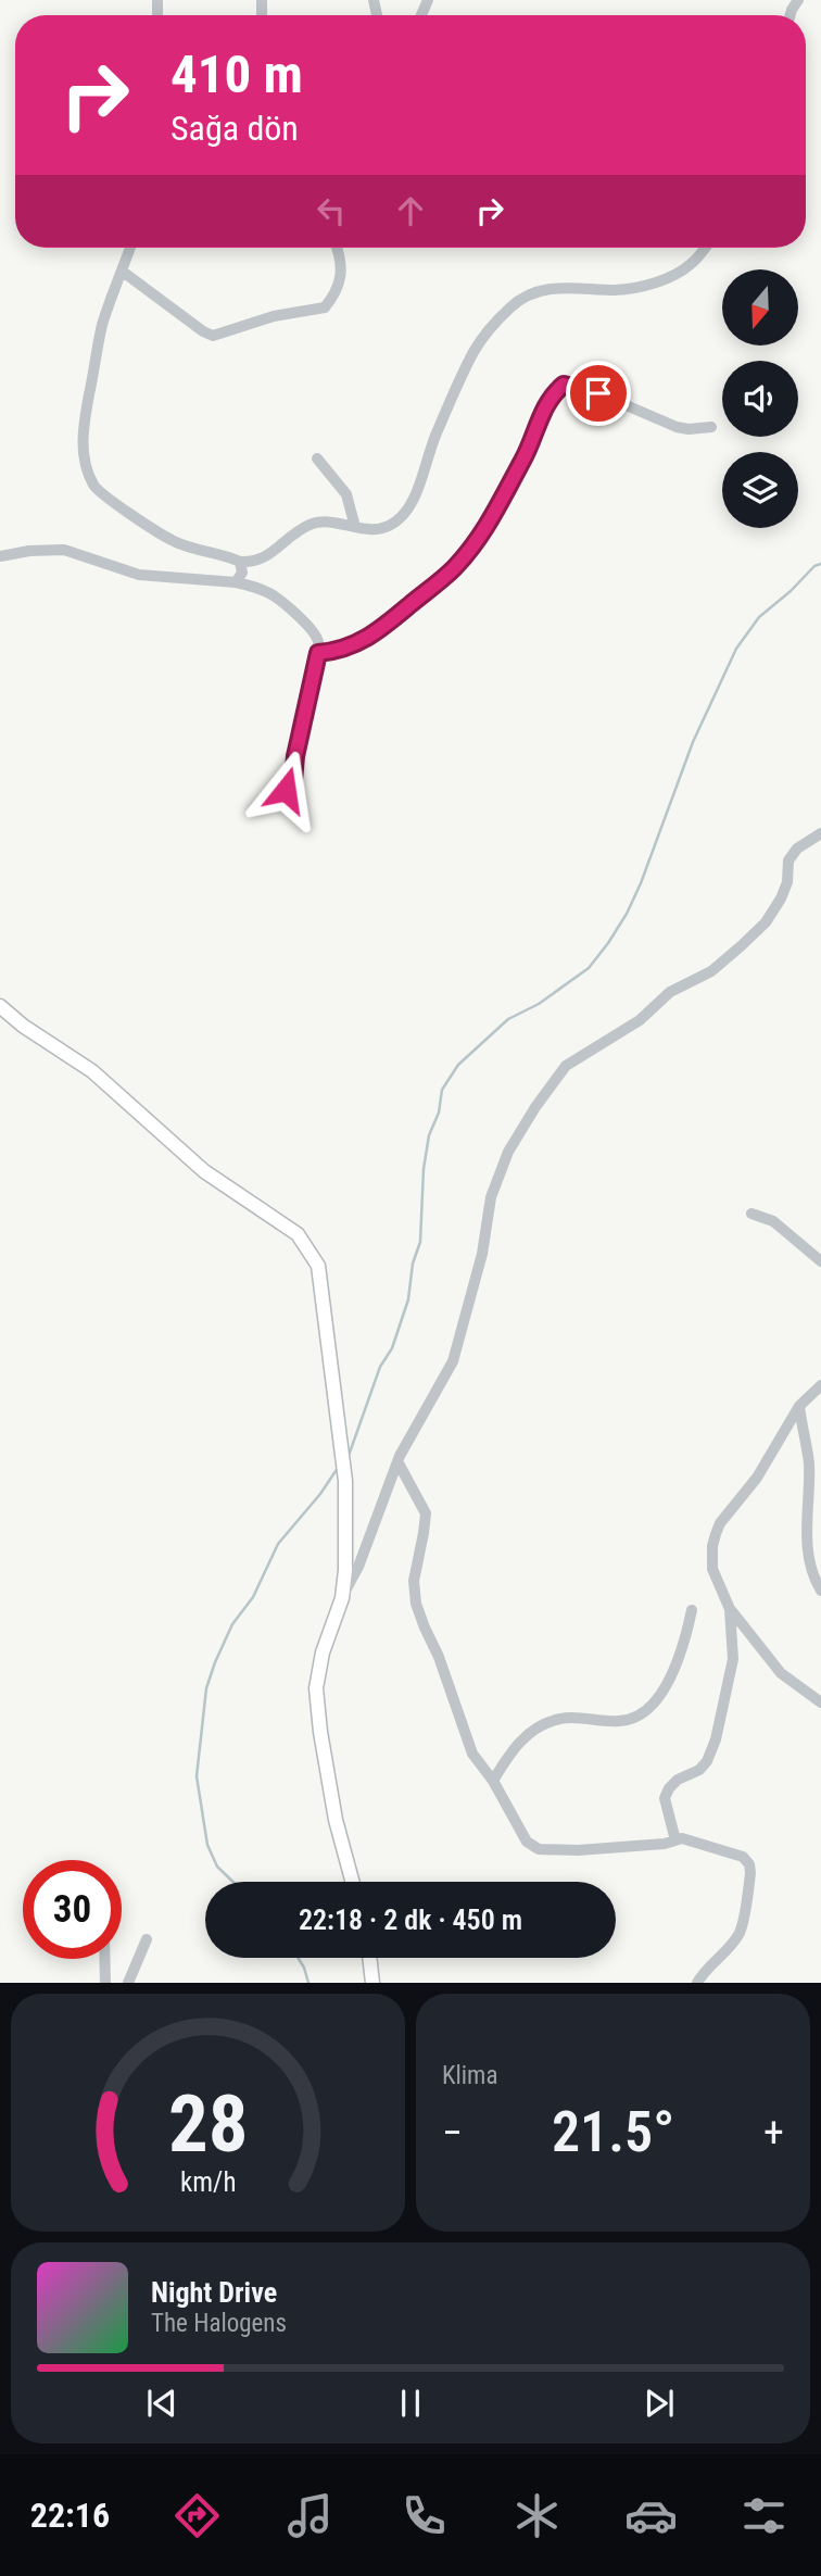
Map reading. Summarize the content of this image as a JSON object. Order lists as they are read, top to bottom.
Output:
{
  "north": "bottom",
  "page": {
    "turn": ["410 m", "Sağa dön"],
    "limit": "30",
    "trip": "22:18 · 2 dk · 450 m",
    "tile": "Klima",
    "heat": ["−", "21.5°", "+"],
    "song": ["Night Drive", "The Halogens"],
    "tabs": "22:16",
    "gauge": ["28", "km/h"]
  }
}
